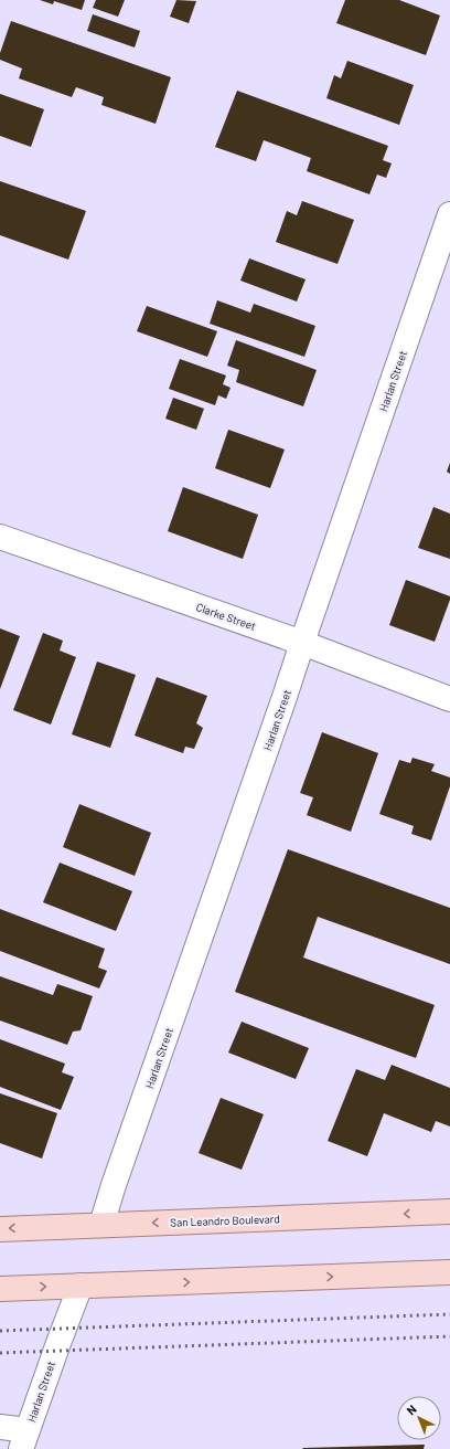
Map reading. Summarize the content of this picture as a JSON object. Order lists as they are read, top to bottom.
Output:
{
  "streets": {
    "main road": ["San Leandro Boulevard"],
    "street": ["Harlan Street", "Clarke Street"]
  },
  "crossings": [
    ["Harlan Street", "Clarke Street"],
    ["Harlan Street", "San Leandro Boulevard"]
  ],
  "north": "top left"
}
